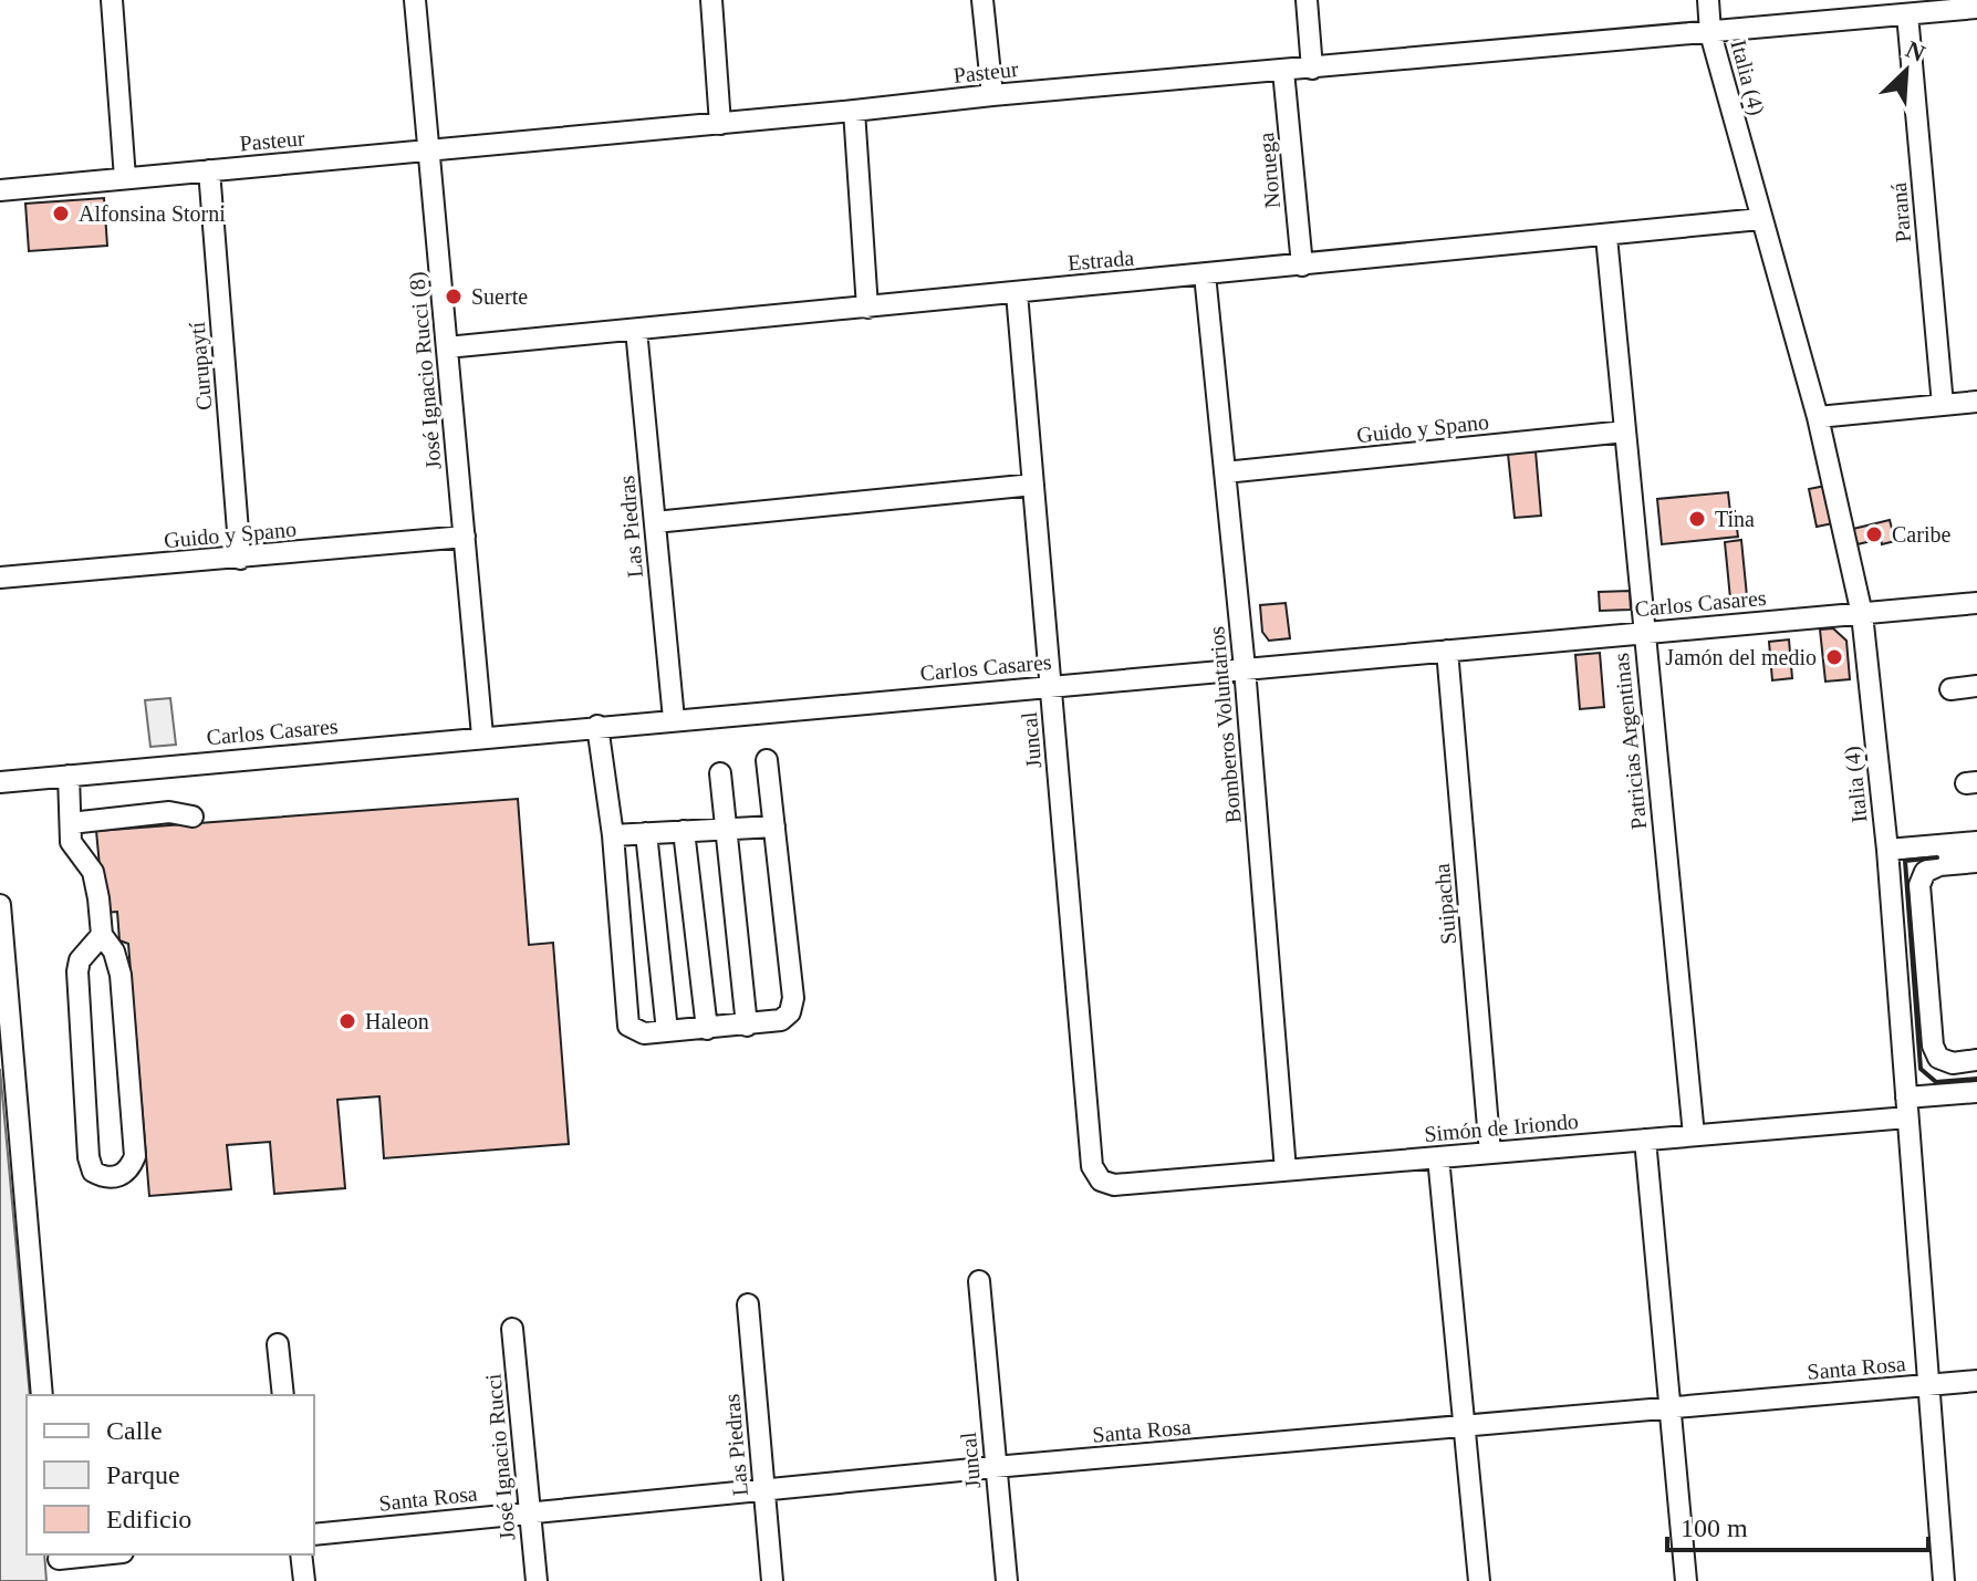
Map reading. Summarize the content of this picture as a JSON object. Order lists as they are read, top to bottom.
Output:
{
  "streets": {
    "street": [
      "Pasteur",
      "Italia (4)",
      "Noruega",
      "Paraná",
      "Estrada",
      "Curupaytí",
      "José Ignacio Rucci (8)",
      "Guido y Spano",
      "Las Piedras",
      "Carlos Casares",
      "Bomberos Voluntarios",
      "Juncal",
      "Patricias Argentinas",
      "Suipacha",
      "Simón de Iriondo",
      "Santa Rosa",
      "José Ignacio Rucci"
    ]
  },
  "crossings": [
    ["Pasteur", "Italia (4)"],
    ["Pasteur", "Noruega"],
    ["Pasteur", "Paraná"],
    ["Pasteur", "Curupaytí"],
    ["Pasteur", "José Ignacio Rucci (8)"],
    ["Italia (4)", "Estrada"],
    ["Italia (4)", "Carlos Casares"],
    ["Italia (4)", "Simón de Iriondo"],
    ["Italia (4)", "Santa Rosa"],
    ["Noruega", "Estrada"],
    ["Estrada", "José Ignacio Rucci (8)"],
    ["Estrada", "Las Piedras"],
    ["Estrada", "Bomberos Voluntarios"],
    ["Estrada", "Juncal"],
    ["Estrada", "Patricias Argentinas"],
    ["Curupaytí", "Guido y Spano"],
    ["José Ignacio Rucci (8)", "Guido y Spano"],
    ["José Ignacio Rucci (8)", "Carlos Casares"],
    ["Guido y Spano", "Bomberos Voluntarios"],
    ["Guido y Spano", "Patricias Argentinas"],
    ["Las Piedras", "Carlos Casares"],
    ["Las Piedras", "Santa Rosa"],
    ["Carlos Casares", "Bomberos Voluntarios"],
    ["Carlos Casares", "Juncal"],
    ["Carlos Casares", "Patricias Argentinas"],
    ["Carlos Casares", "Suipacha"],
    ["Bomberos Voluntarios", "Simón de Iriondo"],
    ["Juncal", "Simón de Iriondo"],
    ["Juncal", "Santa Rosa"],
    ["Patricias Argentinas", "Simón de Iriondo"],
    ["Suipacha", "Simón de Iriondo"],
    ["Santa Rosa", "José Ignacio Rucci"]
  ],
  "places": [
    "Alfonsina Storni",
    "Suerte",
    "Tina",
    "Caribe",
    "Jamón del medio",
    "Haleon"
  ],
  "legend": ["Calle", "Parque", "Edificio"],
  "scale_bar": "100 m",
  "north": "top right"
}
